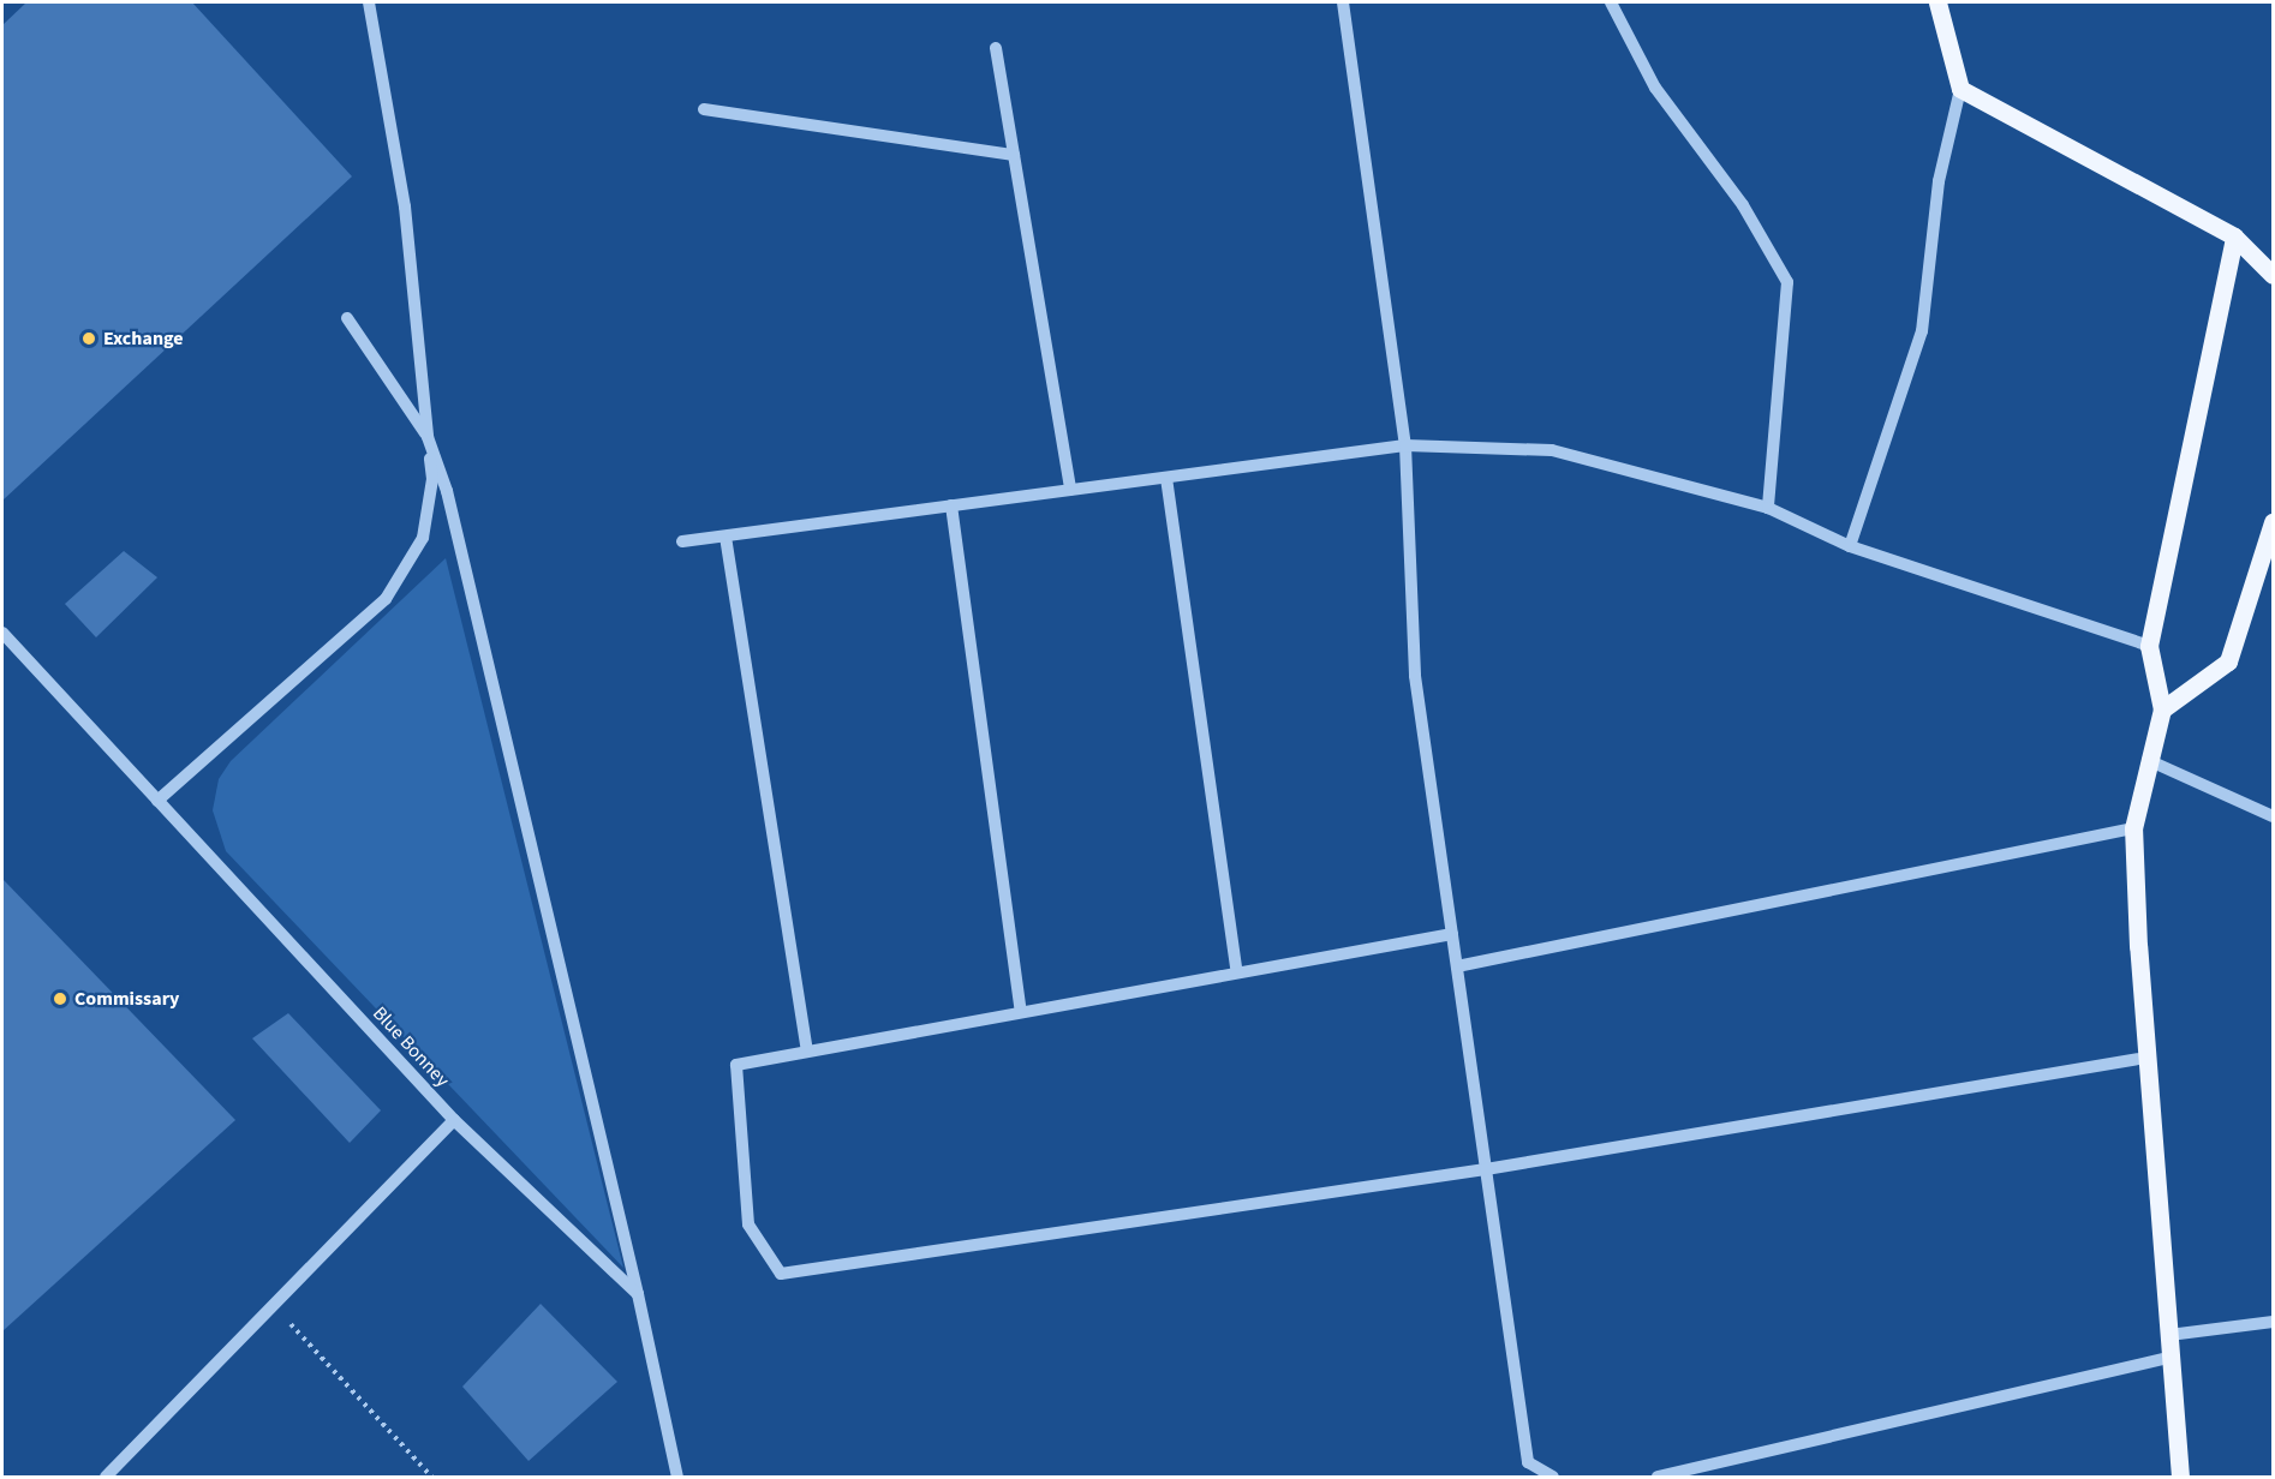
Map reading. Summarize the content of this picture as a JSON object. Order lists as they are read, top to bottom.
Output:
{
  "streets": {
    "street": ["Blue Bonney"]
  },
  "places": ["Exchange", "Commissary"]
}
